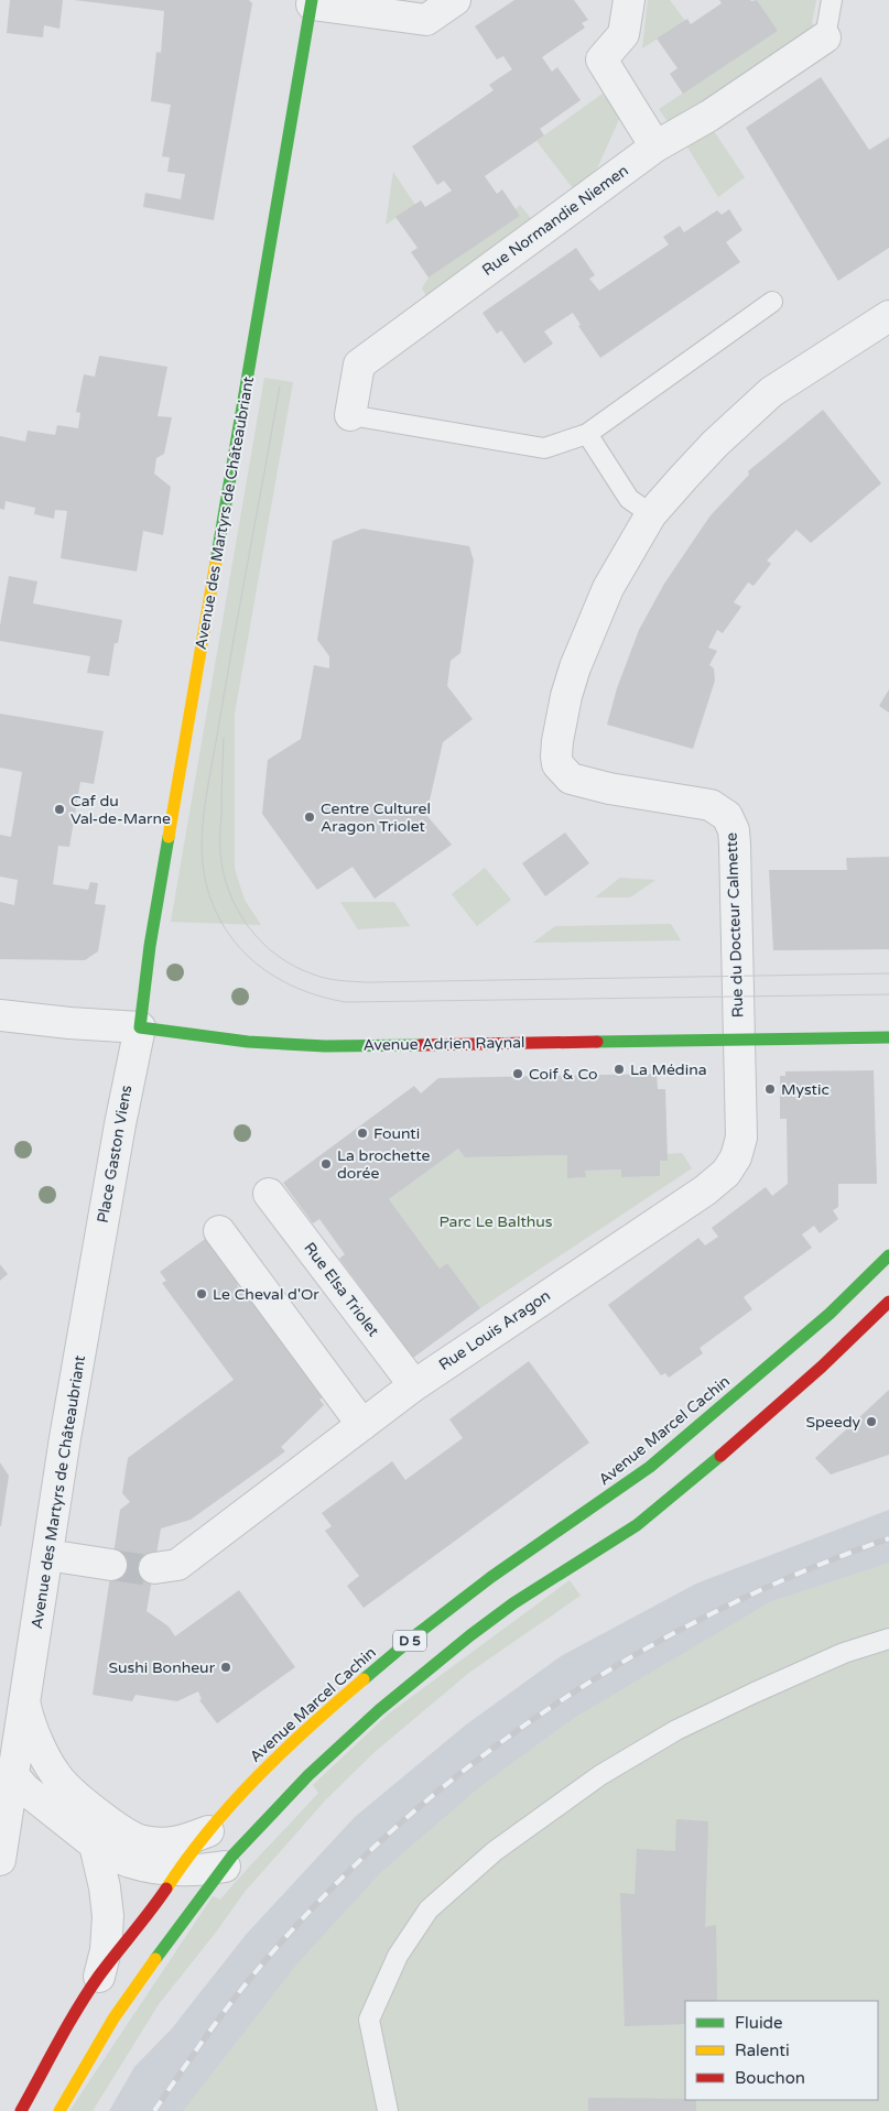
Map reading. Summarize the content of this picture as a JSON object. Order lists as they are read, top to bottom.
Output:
{
  "streets": {
    "main road": [
      "Avenue des Martyrs de Châteaubriant",
      "Avenue Adrien Raynal",
      "Avenue Marcel Cachin",
      "D 5"
    ],
    "street": [
      "Rue Normandie Niemen",
      "Rue du Docteur Calmette",
      "Place Gaston Viens",
      "Rue Elsa Triolet",
      "Rue Louis Aragon"
    ]
  },
  "crossings": [
    ["Avenue des Martyrs de Châteaubriant", "Avenue Adrien Raynal"],
    ["Avenue des Martyrs de Châteaubriant", "Place Gaston Viens"],
    ["Avenue des Martyrs de Châteaubriant", "Avenue Marcel Cachin"],
    ["Rue du Docteur Calmette", "Avenue Adrien Raynal"],
    ["Rue du Docteur Calmette", "Rue Louis Aragon"],
    ["Avenue Adrien Raynal", "Place Gaston Viens"],
    ["Avenue Adrien Raynal", "Rue Louis Aragon"],
    ["Rue Elsa Triolet", "Rue Louis Aragon"]
  ],
  "parks": ["Parc Le Balthus"],
  "places": [
    "Caf du Val-de-Marne",
    "Centre Culturel Aragon Triolet",
    "La Médina",
    "Coif & Co",
    "Mystic",
    "Founti",
    "La brochette dorée",
    "Le Cheval d'Or",
    "Speedy",
    "Sushi Bonheur"
  ],
  "legend": ["Fluide", "Ralenti", "Bouchon"]
}
